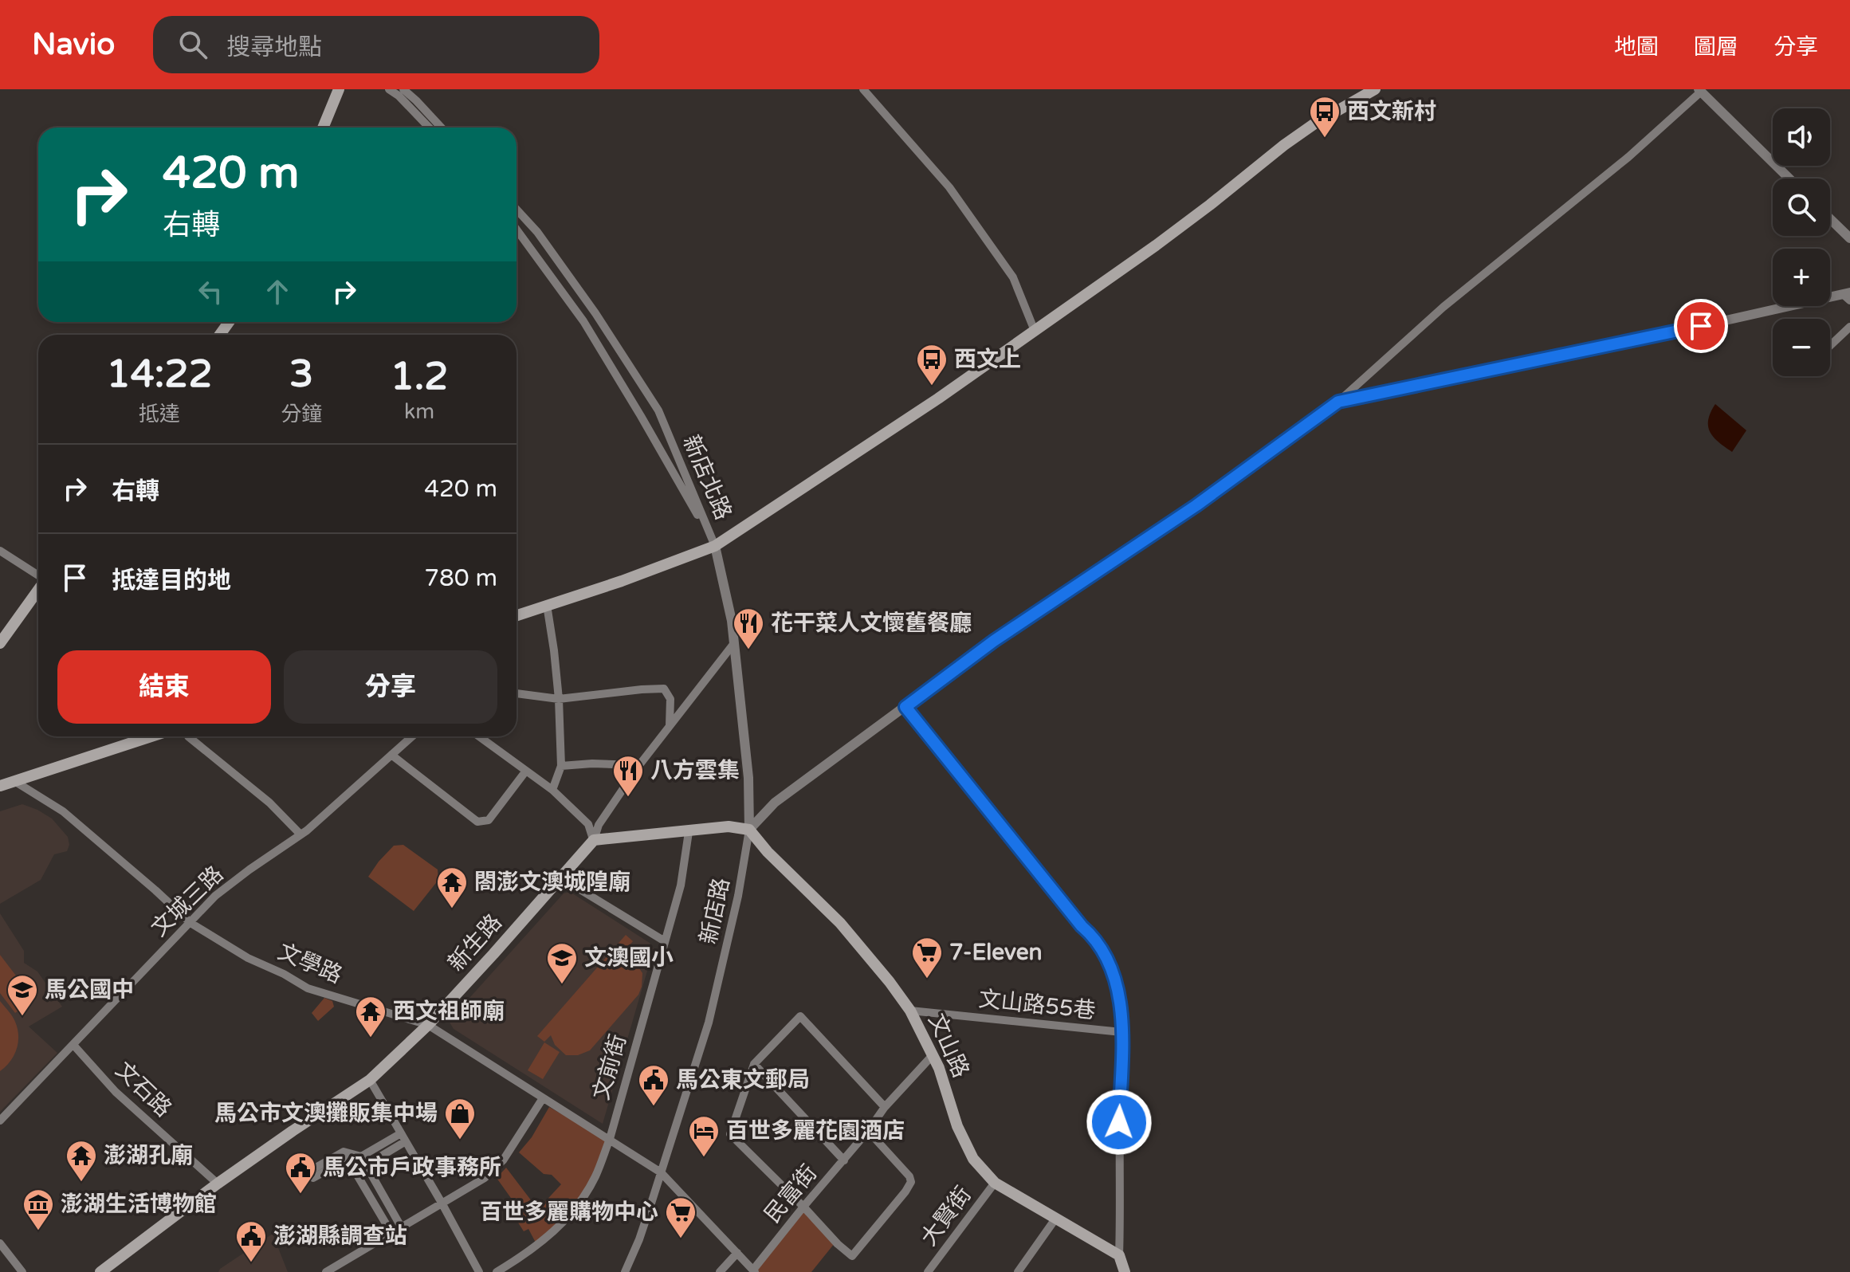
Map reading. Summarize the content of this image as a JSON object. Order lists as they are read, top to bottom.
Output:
{
  "streets": {
    "main road": ["新生路", "文山路"],
    "street": [
      "新店北路",
      "文城三路",
      "新店路",
      "文學路",
      "文山路55巷",
      "文前街",
      "文石路",
      "民富街",
      "大賢街"
    ]
  },
  "crossings": [
    ["新店北路", "新店路"],
    ["文城三路", "文學路"],
    ["文城三路", "文石路"],
    ["新店路", "文學路"],
    ["新店路", "文山路"],
    ["新生路", "文學路"],
    ["新生路", "文石路"],
    ["文學路", "文前街"],
    ["文學路", "民富街"],
    ["文山路55巷", "文山路"],
    ["文山路", "民富街"],
    ["文山路", "大賢街"]
  ],
  "places": {
    "bus stop": ["西文新村", "西文上"],
    "restaurant": ["花干菜人文懷舊餐廳", "八方雲集"],
    "temple": ["閤澎文澳城隍廟", "西文祖師廟", "澎湖孔廟"],
    "supermarket": ["7-Eleven", "百世多麗購物中心"],
    "school or university": ["文澳國小", "馬公國中"],
    "public building": ["馬公東文郵局", "馬公市戶政事務所", "澎湖縣調查站"],
    "shop": ["馬公市文澳攤販集中場"],
    "hotel": ["百世多麗花園酒店"],
    "museum": ["澎湖生活博物館"]
  },
  "page": {
    "header": "Navio",
    "search": "搜尋地點",
    "nav": ["地圖", "圖層", "分享"],
    "map_buttons": ["+", "−"],
    "turn": ["420 m", "右轉"],
    "eta": [
      "14:22",
      "抵達",
      "3",
      "分鐘",
      "1.2",
      "km"
    ],
    "list": [
      {
        "name": "右轉",
        "value": "420 m"
      },
      {
        "name": "抵達目的地",
        "value": "780 m"
      }
    ],
    "buttons": ["結束", "分享"]
  }
}
